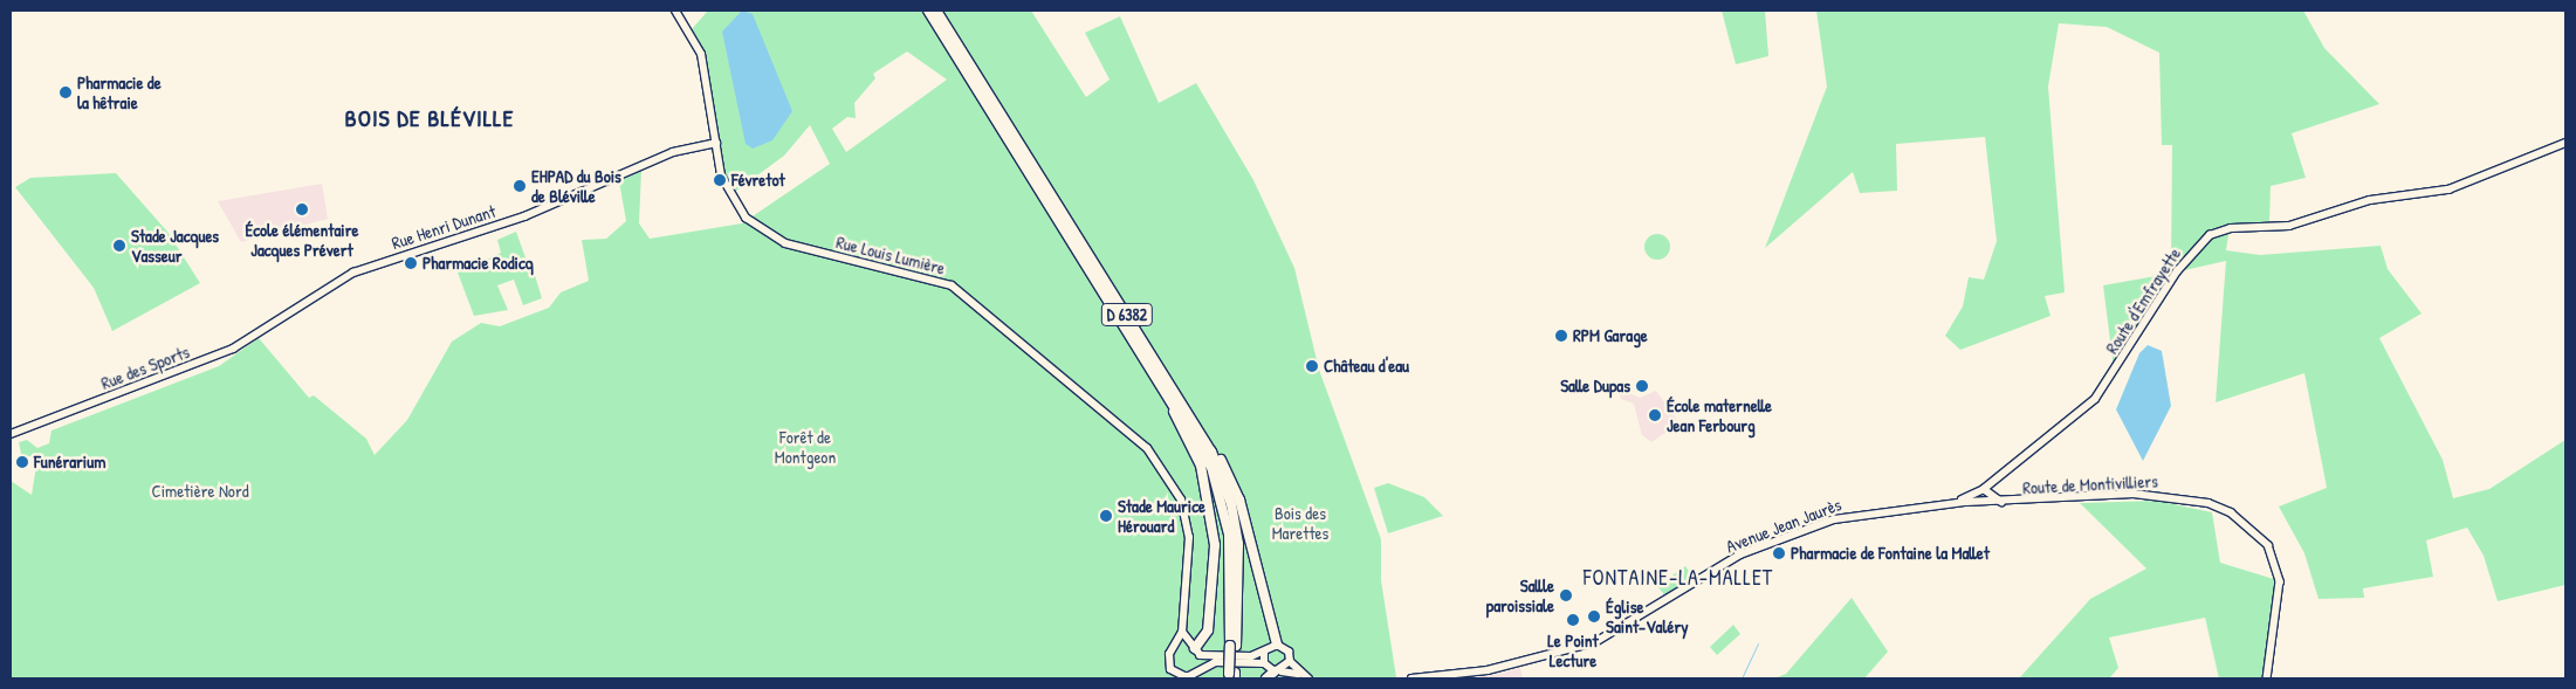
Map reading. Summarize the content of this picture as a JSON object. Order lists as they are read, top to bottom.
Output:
{
  "streets": {
    "highway": ["D 6382"],
    "main road": ["Rue Louis Lumière"],
    "street": [
      "Rue Henri Dunant",
      "Route d'Emfrayette",
      "Rue des Sports",
      "Route de Montivilliers",
      "Avenue Jean Jaurès"
    ]
  },
  "crossings": [
    ["Rue Henri Dunant", "Rue Louis Lumière"],
    ["Rue Henri Dunant", "Rue des Sports"],
    ["Route d'Emfrayette", "Route de Montivilliers"],
    ["Route d'Emfrayette", "Avenue Jean Jaurès"],
    ["Route de Montivilliers", "Avenue Jean Jaurès"]
  ],
  "districts": ["BOIS DE BLÉVILLE", "FONTAINE-LA-MALLET"],
  "parks": ["Forêt de Montgeon", "Cimetière Nord", "Bois des Marettes"],
  "places": [
    "Pharmacie de la hêtraie",
    "Févretot",
    "EHPAD du Bois de Bléville",
    "École élémentaire Jacques Prévert",
    "Stade Jacques Vasseur",
    "Pharmacie Rodicq",
    "RPM Garage",
    "Château d'eau",
    "Salle Dupas",
    "École maternelle Jean Ferbourg",
    "Funérarium",
    "Stade Maurice Hérouard",
    "Pharmacie de Fontaine la Mallet",
    "Sallle paroissiale",
    "Église Saint-Valéry",
    "Le Point Lecture"
  ]
}
